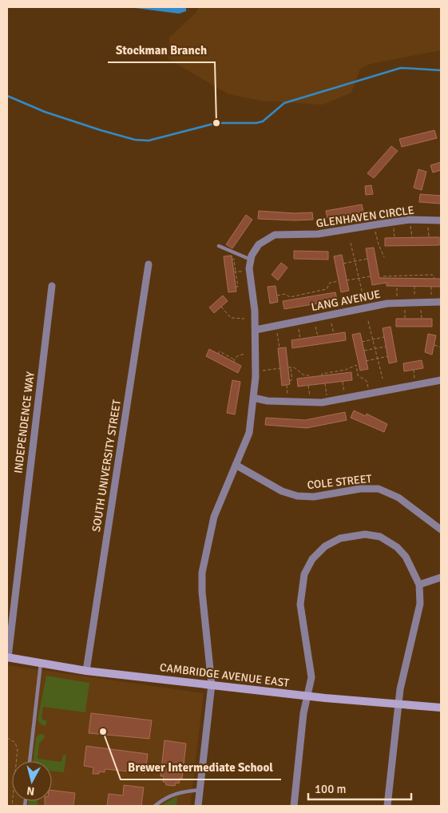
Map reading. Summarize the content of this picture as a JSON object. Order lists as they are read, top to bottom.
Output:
{
  "streets": {
    "main road": ["CAMBRIDGE AVENUE EAST"],
    "street": [
      "GLENHAVEN CIRCLE",
      "LANG AVENUE",
      "INDEPENDENCE WAY",
      "SOUTH UNIVERSITY STREET",
      "COLE STREET"
    ]
  },
  "crossings": [
    ["INDEPENDENCE WAY", "CAMBRIDGE AVENUE EAST"],
    ["SOUTH UNIVERSITY STREET", "CAMBRIDGE AVENUE EAST"]
  ],
  "places": ["Stockman Branch", "Brewer Intermediate School"],
  "scale_bar": "100 m",
  "north": "bottom"
}
